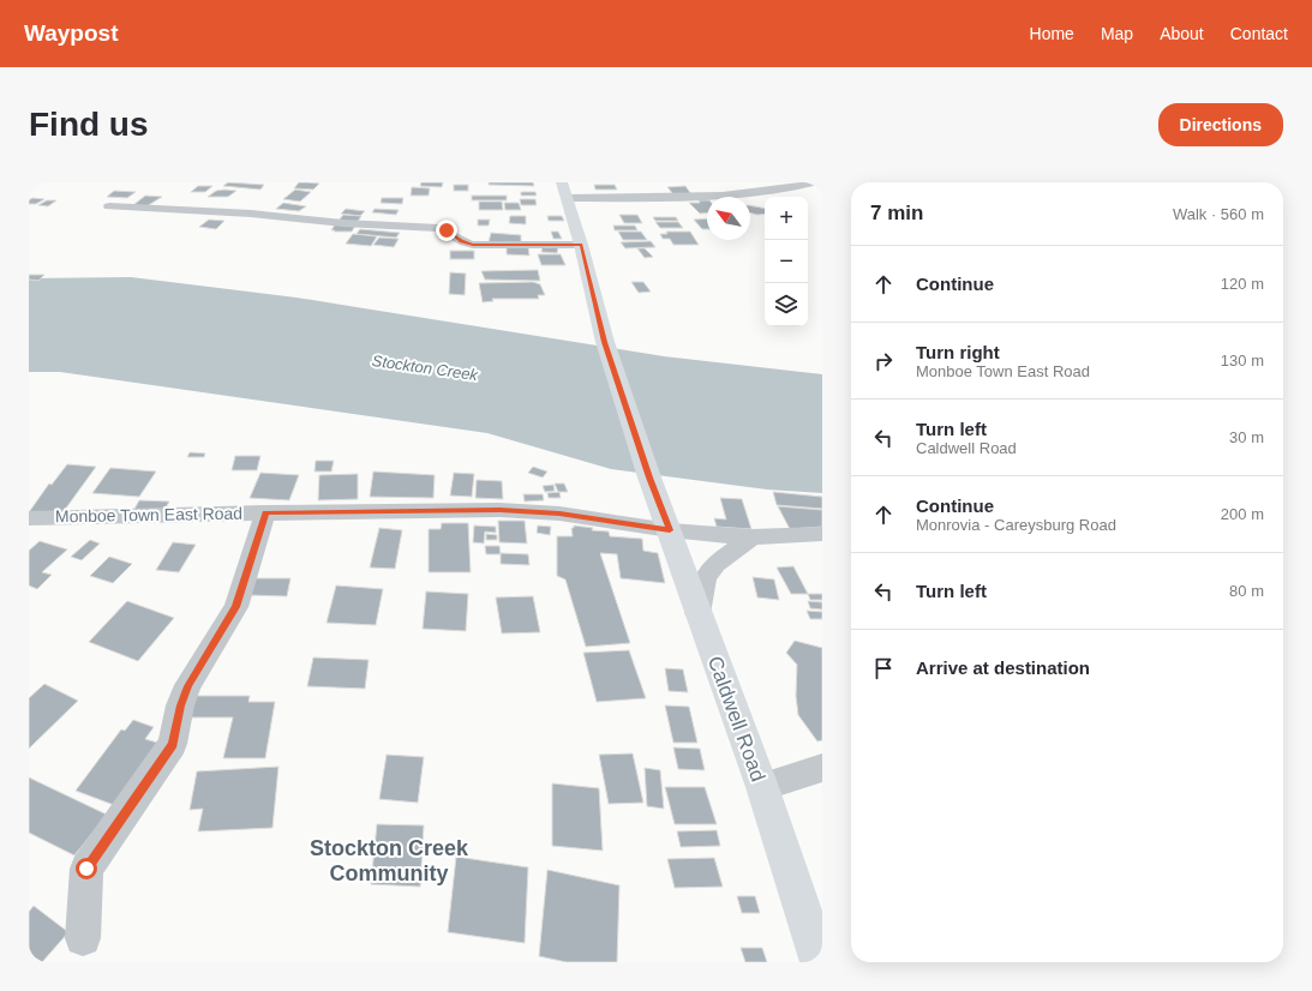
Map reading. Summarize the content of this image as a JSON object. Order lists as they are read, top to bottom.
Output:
{
  "streets": {
    "main road": ["Caldwell Road"],
    "street": ["Monboe Town East Road"]
  },
  "crossings": [
    ["Monboe Town East Road", "Caldwell Road"]
  ],
  "districts": ["Stockton Creek Community"],
  "water": ["Stockton Creek"],
  "north": "top left",
  "page": {
    "header": "Waypost",
    "nav": [
      "Home",
      "Map",
      "About",
      "Contact"
    ],
    "buttons": "Directions",
    "title": "Find us",
    "heading": ["7 min", "Walk · 560 m"],
    "map_buttons": ["+", "−"],
    "list": [
      ["Continue", "120 m"],
      ["Turn right", "Monboe Town East Road", "130 m"],
      ["Turn left", "Caldwell Road", "30 m"],
      ["Continue", "Monrovia - Careysburg Road", "200 m"],
      ["Turn left", "80 m"],
      "Arrive at destination"
    ]
  }
}
